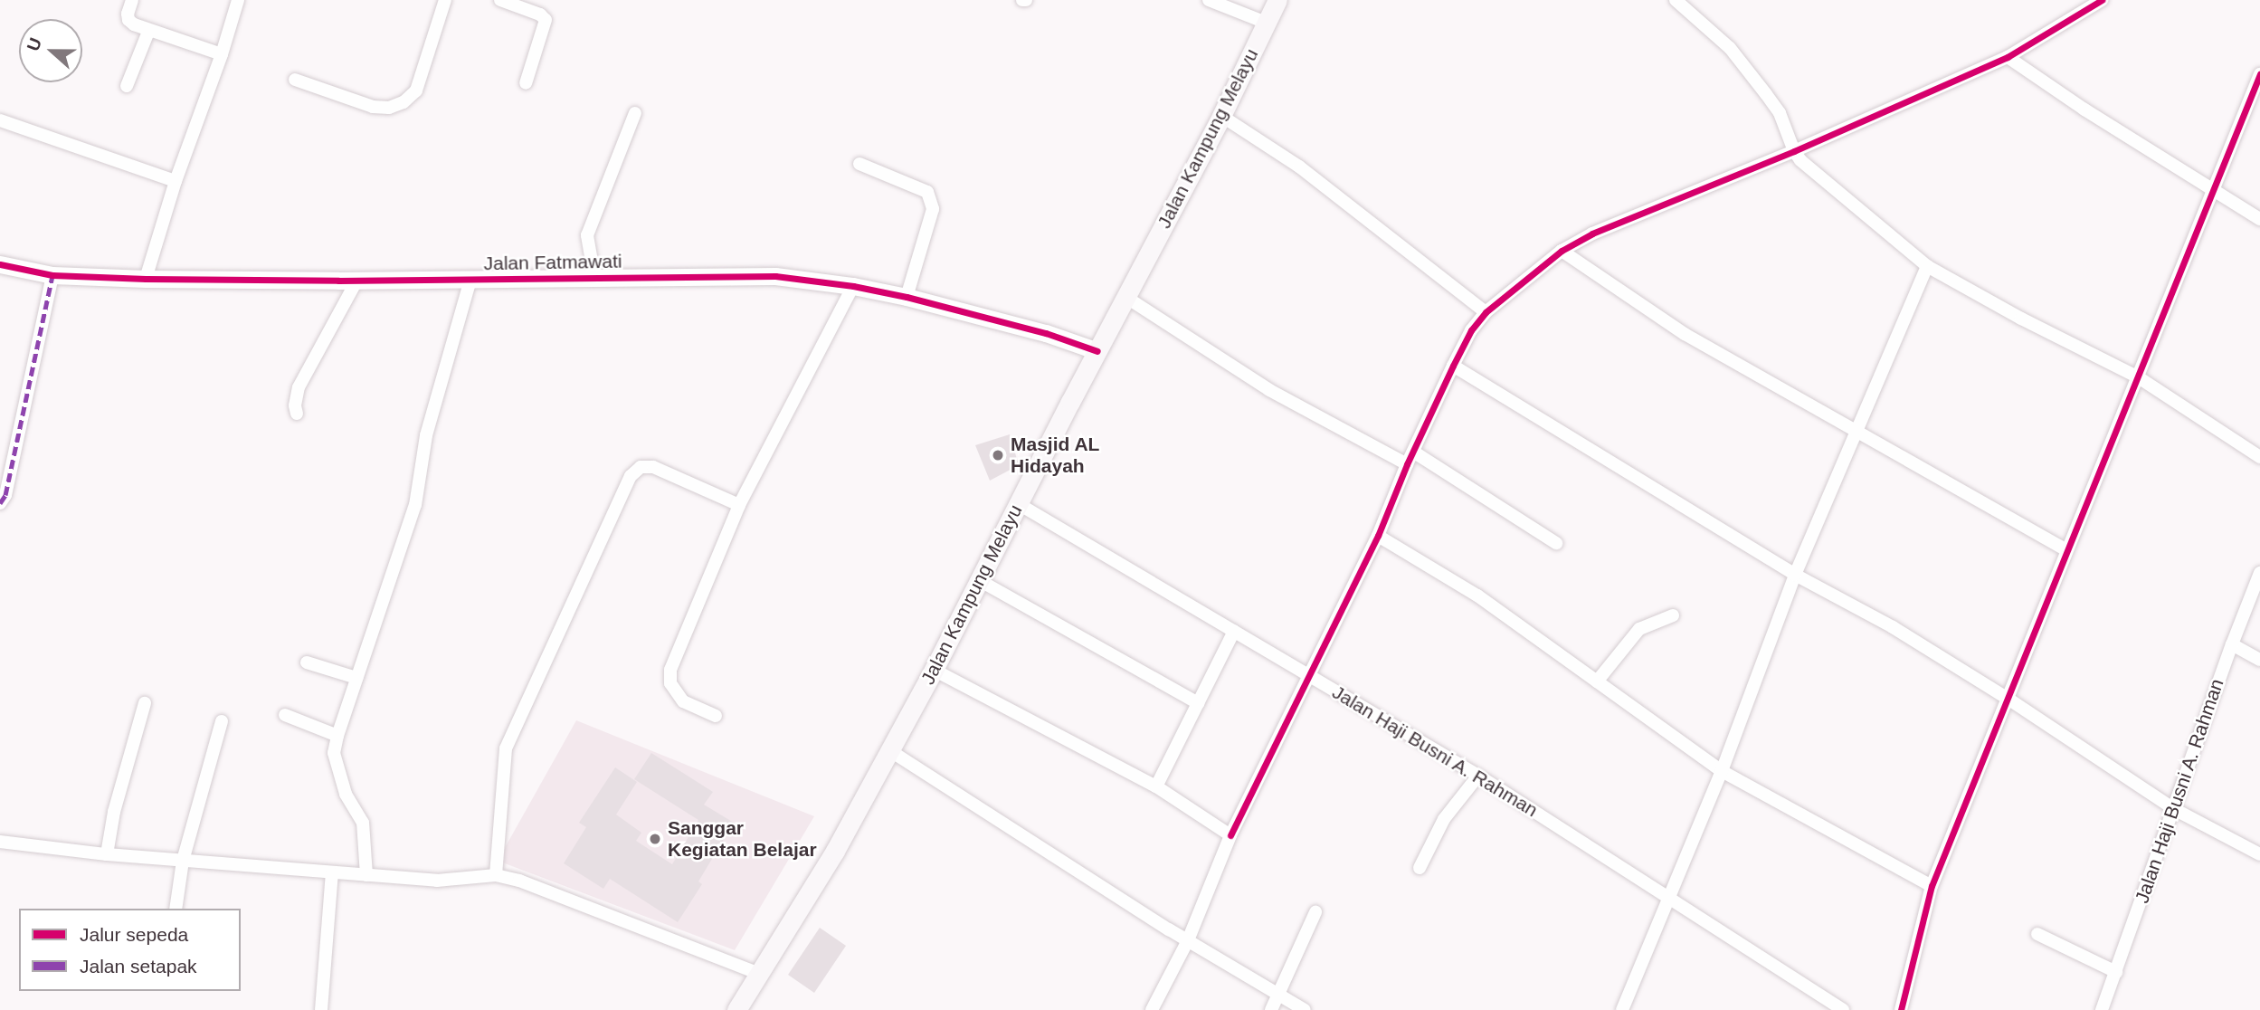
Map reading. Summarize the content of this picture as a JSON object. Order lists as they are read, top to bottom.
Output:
{
  "streets": {
    "main road": ["Jalan Kampung Melayu"],
    "street": ["Jalan Fatmawati", "Jalan Haji Busni A. Rahman"]
  },
  "crossings": [
    ["Jalan Kampung Melayu", "Jalan Fatmawati"],
    ["Jalan Kampung Melayu", "Jalan Haji Busni A. Rahman"]
  ],
  "places": ["Masjid AL Hidayah", "Sanggar Kegiatan Belajar"],
  "legend": ["Jalur sepeda", "Jalan setapak"],
  "north": "left"
}
